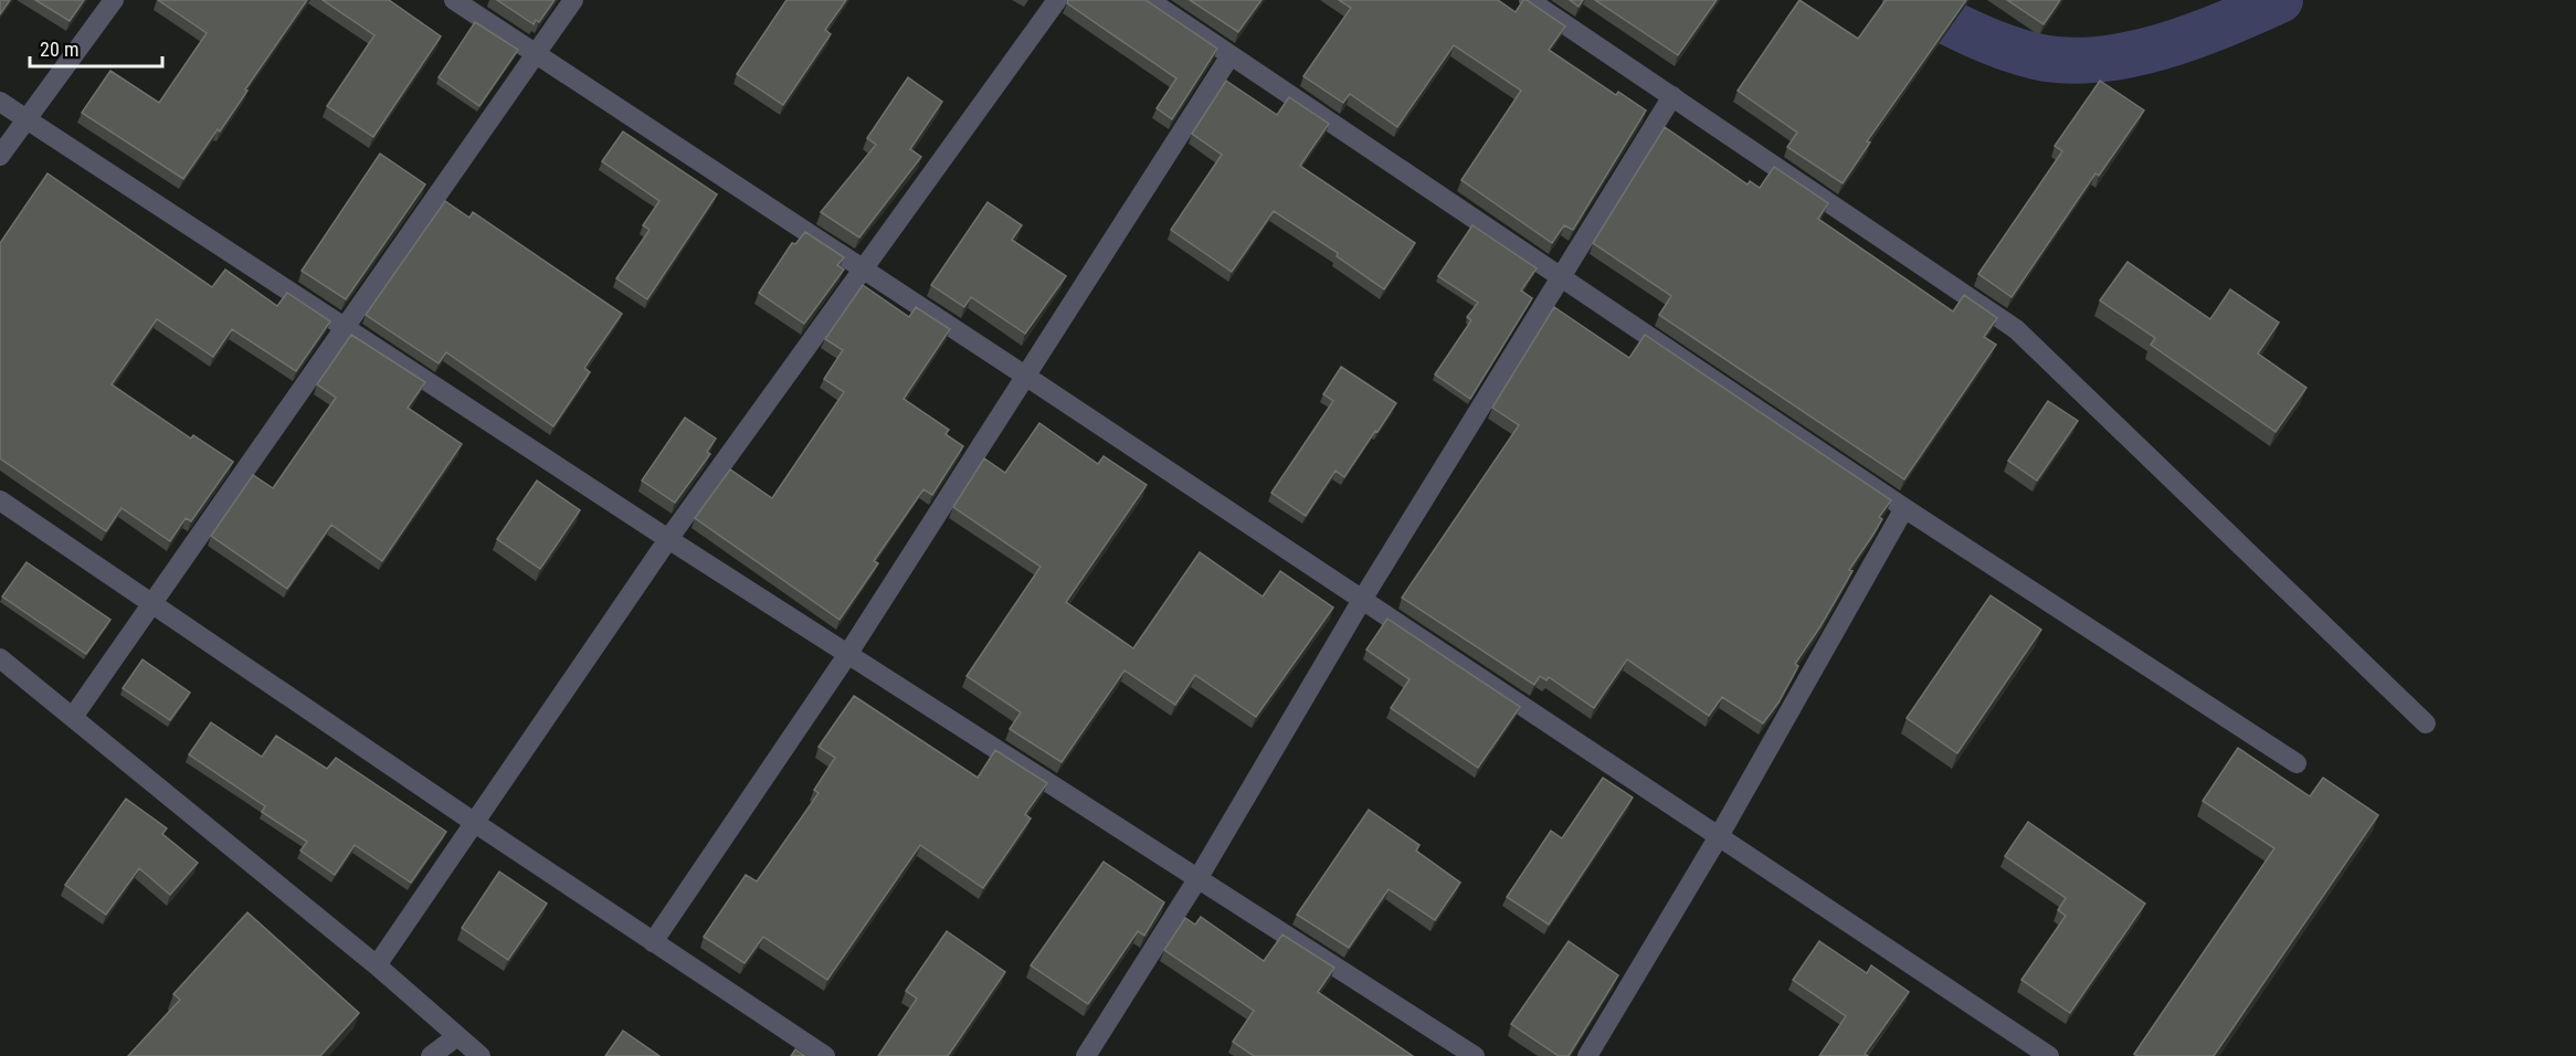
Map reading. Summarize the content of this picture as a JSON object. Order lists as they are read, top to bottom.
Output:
{
  "scale_bar": "20 m"
}
